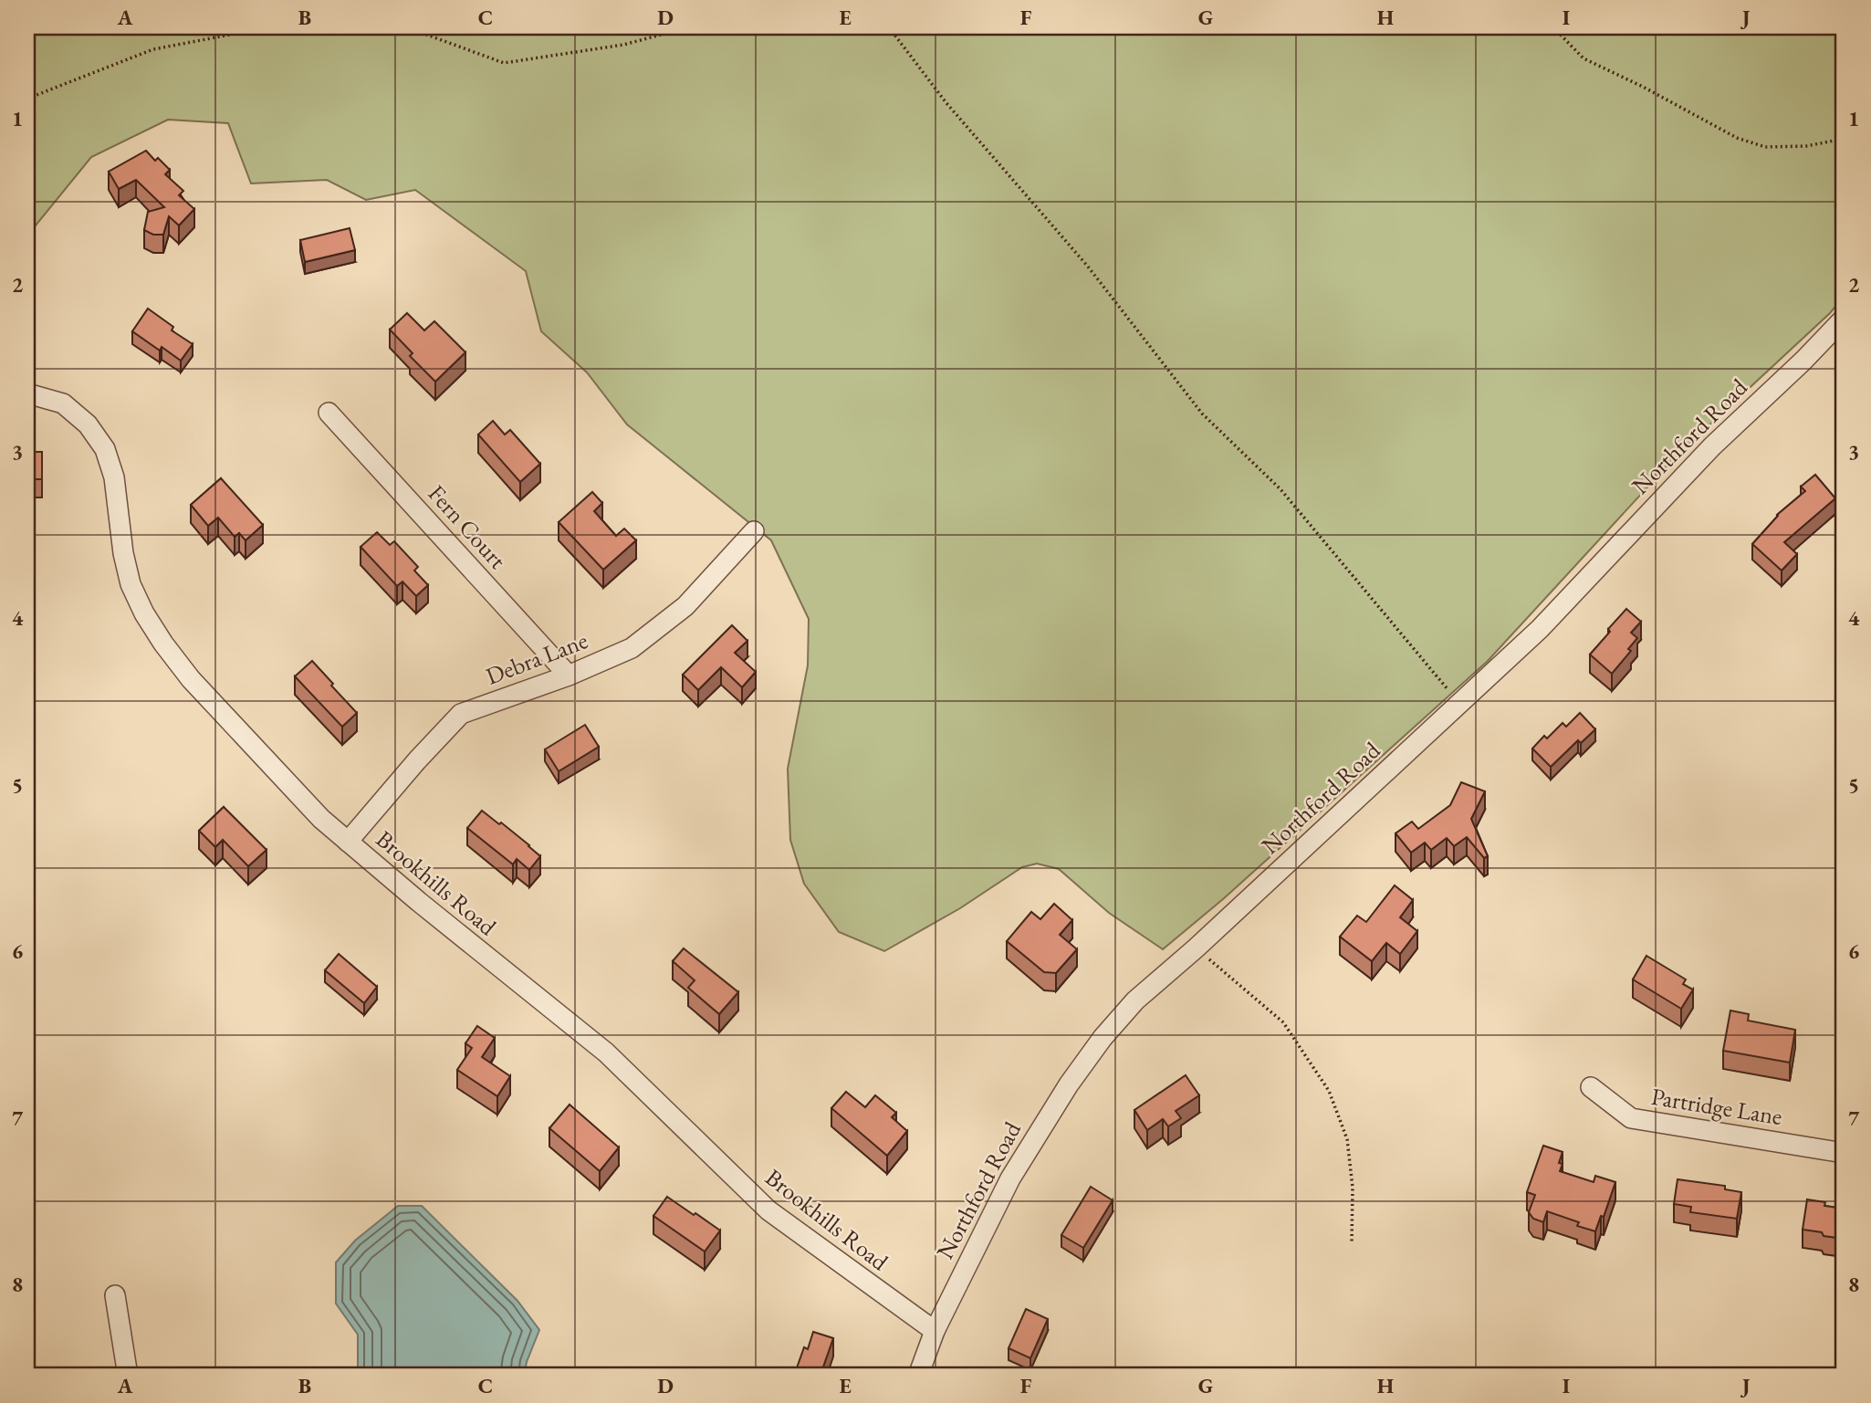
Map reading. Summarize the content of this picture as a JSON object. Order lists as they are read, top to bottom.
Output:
{
  "streets": {
    "street": [
      "Northford Road",
      "Fern Court",
      "Debra Lane",
      "Brookhills Road",
      "Partridge Lane"
    ]
  },
  "crossings": [
    ["Northford Road", "Brookhills Road"],
    ["Fern Court", "Debra Lane"],
    ["Debra Lane", "Brookhills Road"]
  ],
  "grid": {
    "columns": [
      "A",
      "B",
      "C",
      "D",
      "E",
      "F",
      "G",
      "H",
      "I",
      "J"
    ],
    "rows": [
      "1",
      "2",
      "3",
      "4",
      "5",
      "6",
      "7",
      "8"
    ]
  }
}
